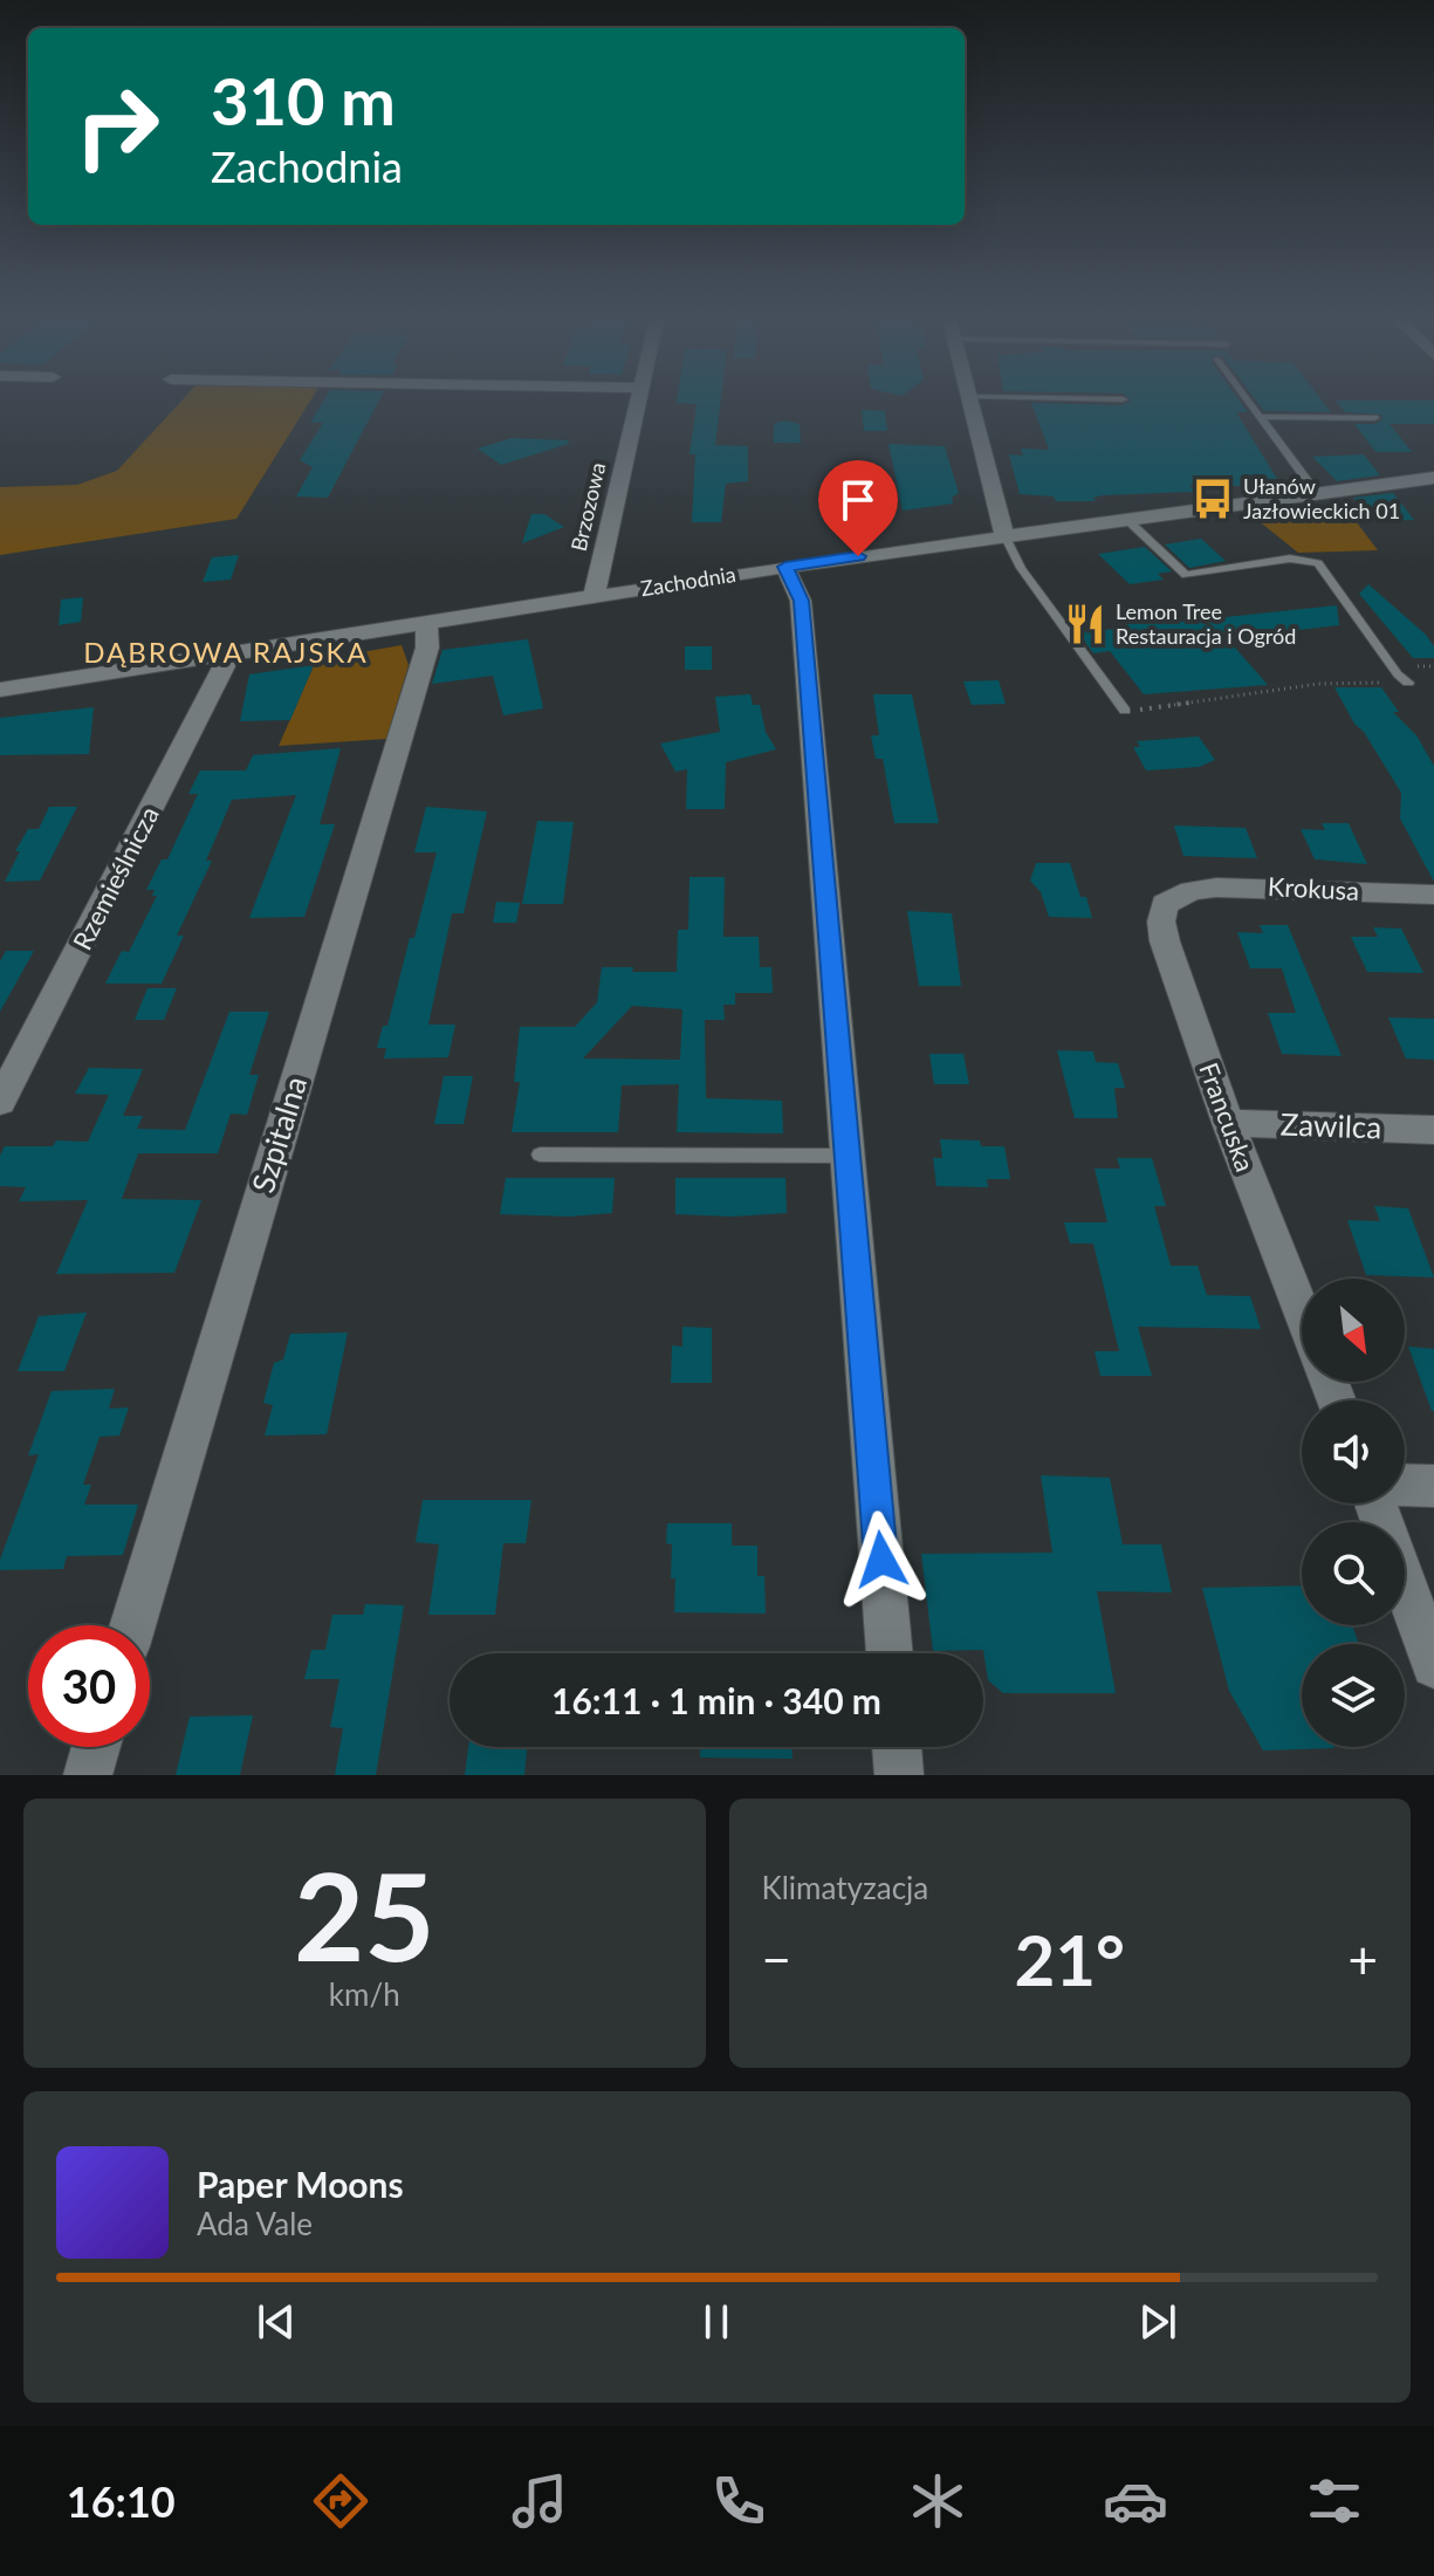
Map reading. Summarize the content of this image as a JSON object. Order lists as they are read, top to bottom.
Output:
{
  "streets": {
    "street": [
      "Brzozowa",
      "Zachodnia",
      "Rzemieślnicza",
      "Krokusa",
      "Francuska",
      "Zawilca",
      "Szpitalna"
    ]
  },
  "crossings": [
    ["Brzozowa", "Zachodnia"],
    ["Zachodnia", "Rzemieślnicza"],
    ["Zachodnia", "Szpitalna"],
    ["Krokusa", "Francuska"],
    ["Francuska", "Zawilca"]
  ],
  "districts": ["DĄBROWA RAJSKA"],
  "places": {
    "bus stop": ["Ułanów Jazłowieckich 01"],
    "restaurant": ["Lemon Tree Restauracja i Ogród"]
  },
  "north": "bottom right",
  "page": {
    "turn": ["310 m", "Zachodnia"],
    "limit": "30",
    "trip": "16:11 · 1 min · 340 m",
    "tile": [
      ["25", "km/h"],
      "Klimatyzacja"
    ],
    "heat": ["−", "21°", "+"],
    "song": ["Paper Moons", "Ada Vale"],
    "tabs": "16:10"
  }
}
